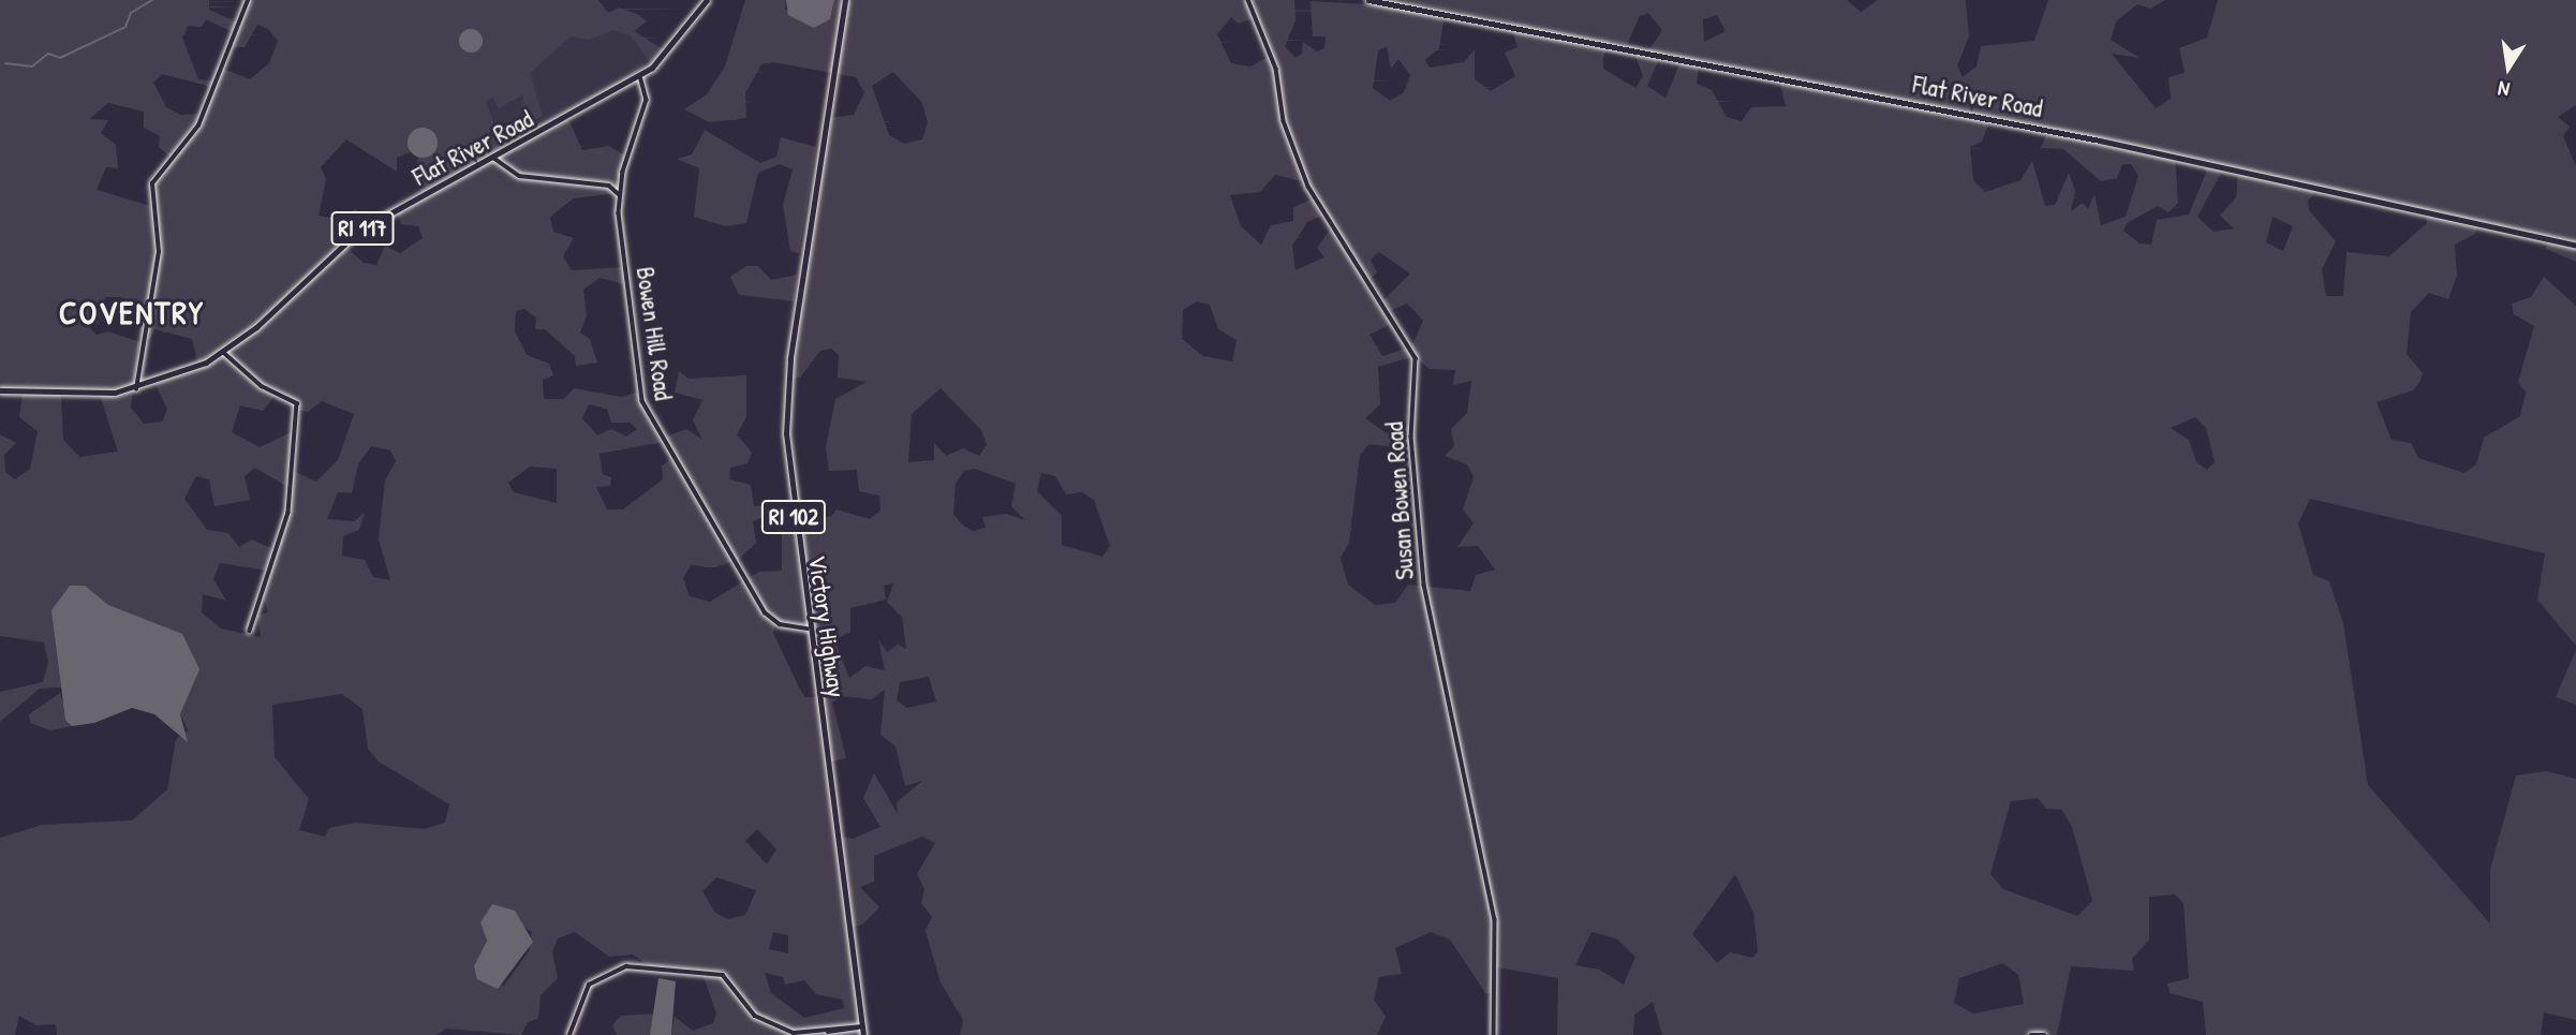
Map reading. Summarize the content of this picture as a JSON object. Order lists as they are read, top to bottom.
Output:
{
  "streets": {
    "main road": [
      "Flat River Road",
      "RI 117",
      "RI 102",
      "Victory Highway"
    ],
    "street": ["Bowen Hill Road", "Susan Bowen Road"]
  },
  "crossings": [
    ["Flat River Road", "Bowen Hill Road"],
    ["Bowen Hill Road", "Victory Highway"]
  ],
  "districts": ["COVENTRY"],
  "north": "bottom"
}
